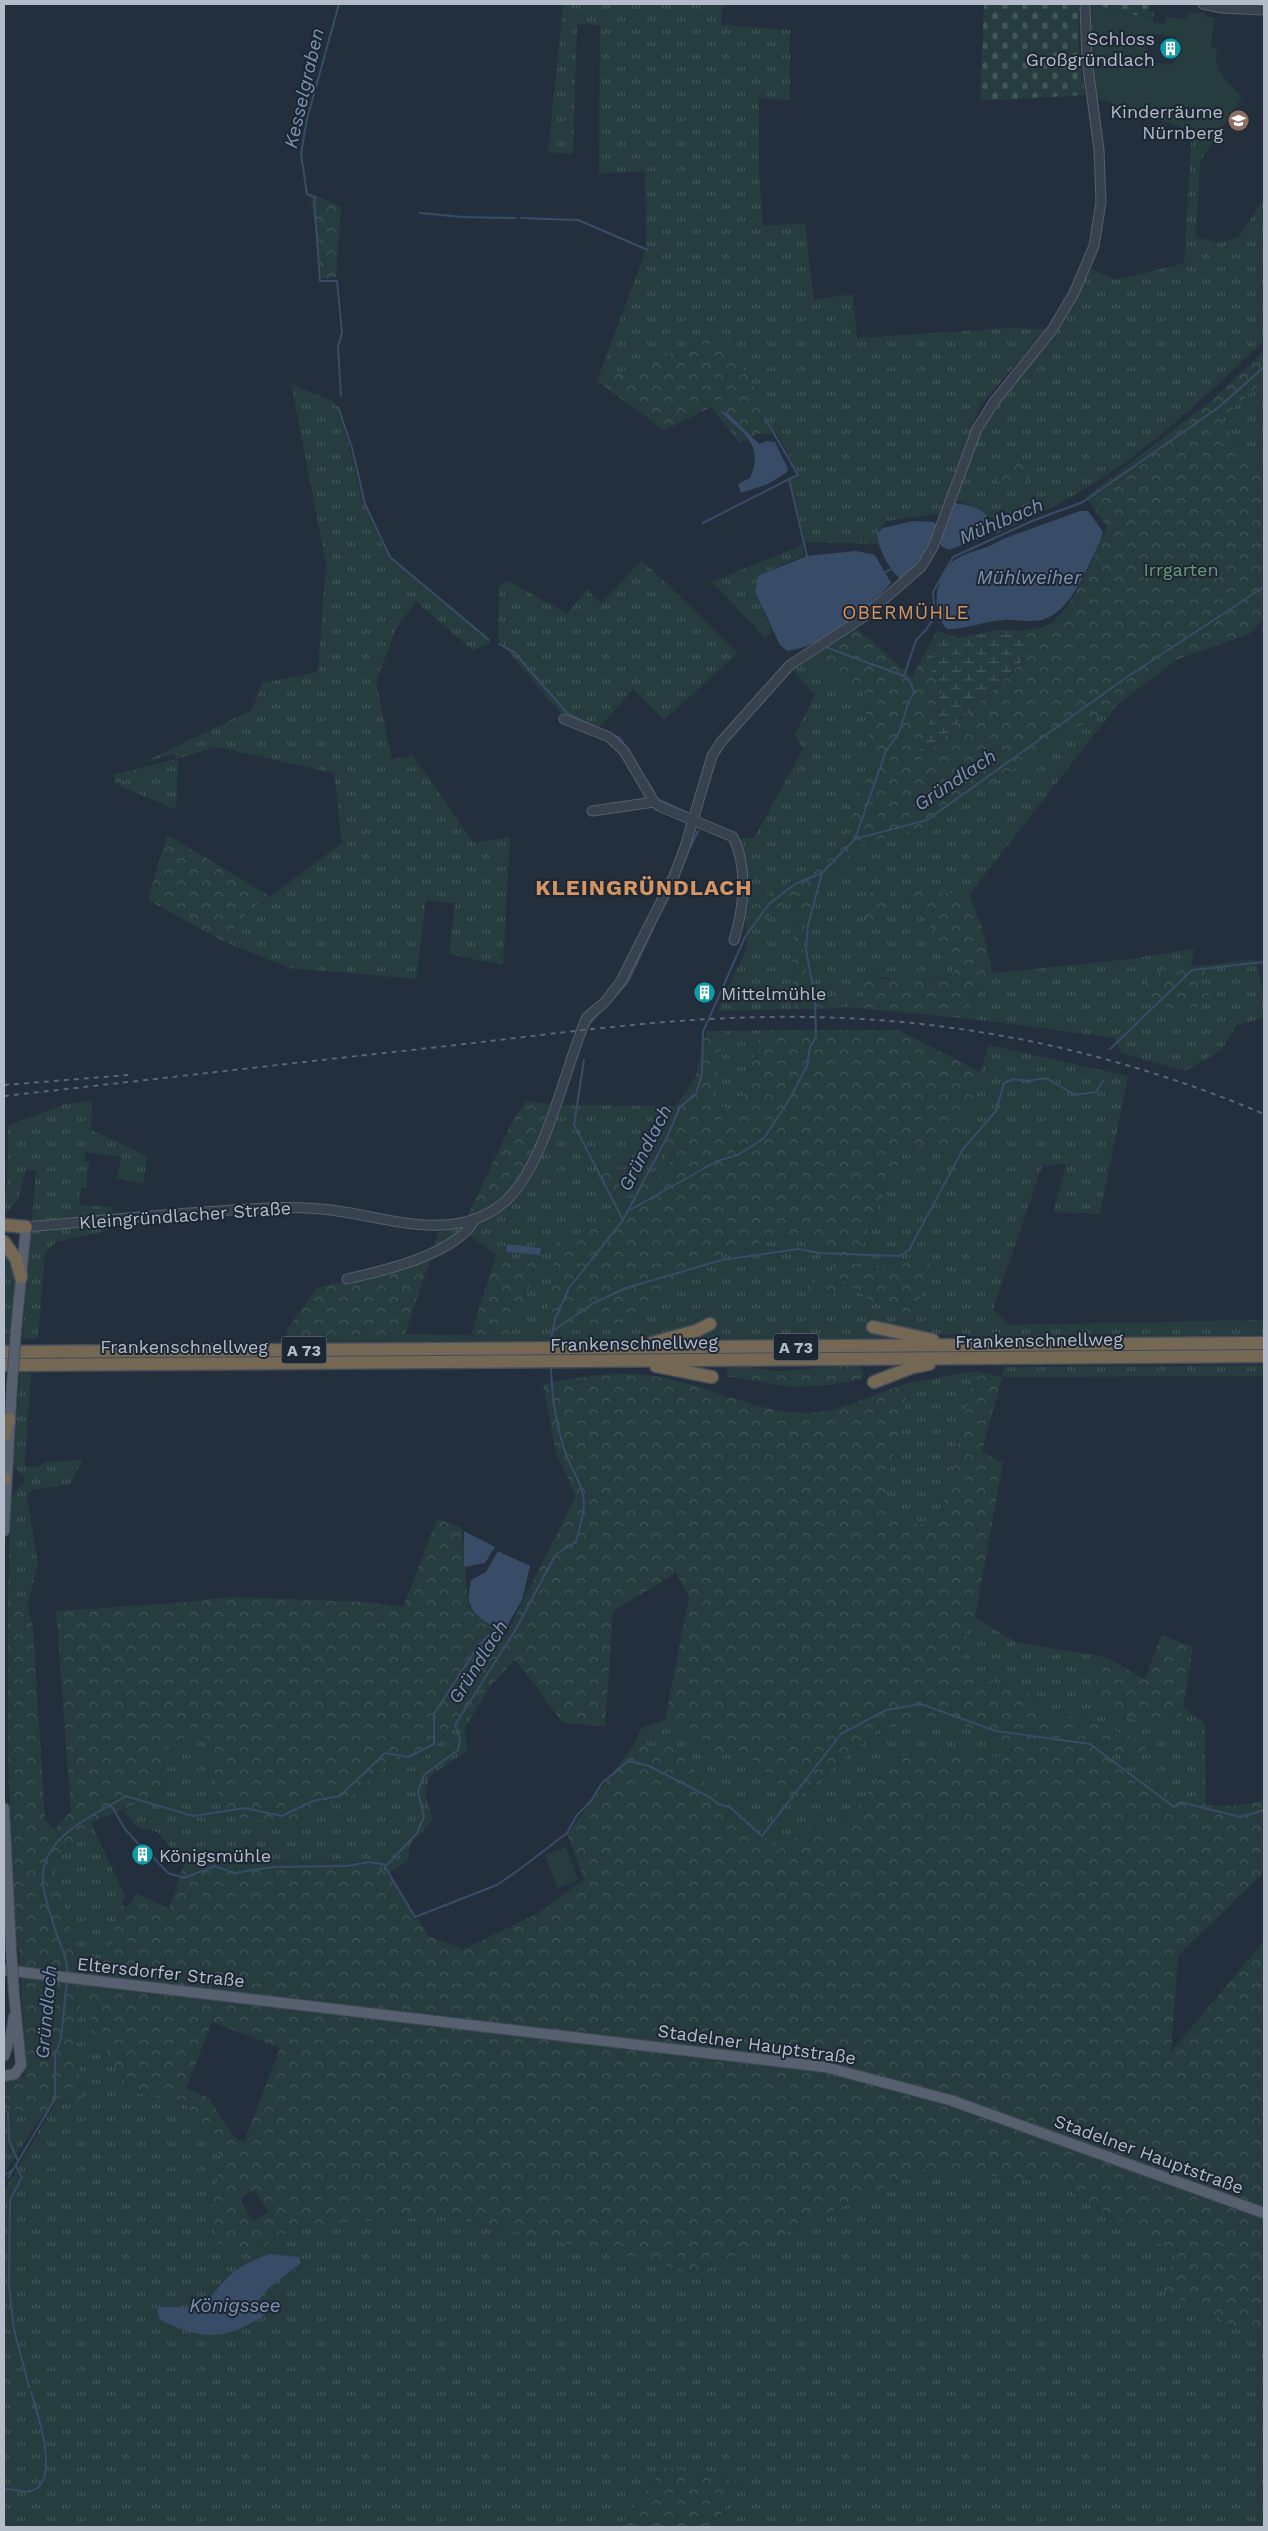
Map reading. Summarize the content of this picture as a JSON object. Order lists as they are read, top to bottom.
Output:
{
  "streets": {
    "highway": ["Frankenschnellweg", "A 73"],
    "main road": ["Eltersdorfer Straße", "Stadelner Hauptstraße"],
    "street": ["Kleingründlacher Straße"]
  },
  "crossings": [
    ["Eltersdorfer Straße", "Stadelner Hauptstraße"]
  ],
  "districts": ["OBERMÜHLE", "KLEINGRÜNDLACH"],
  "water": [
    "Kesselgraben",
    "Mühlbach",
    "Mühlweiher",
    "Gründlach",
    "Königssee"
  ],
  "parks": ["Irrgarten"],
  "places": {
    "building": ["Schloss Großgründlach", "Mittelmühle", "Königsmühle"],
    "school or university": ["Kinderräume Nürnberg"]
  }
}
